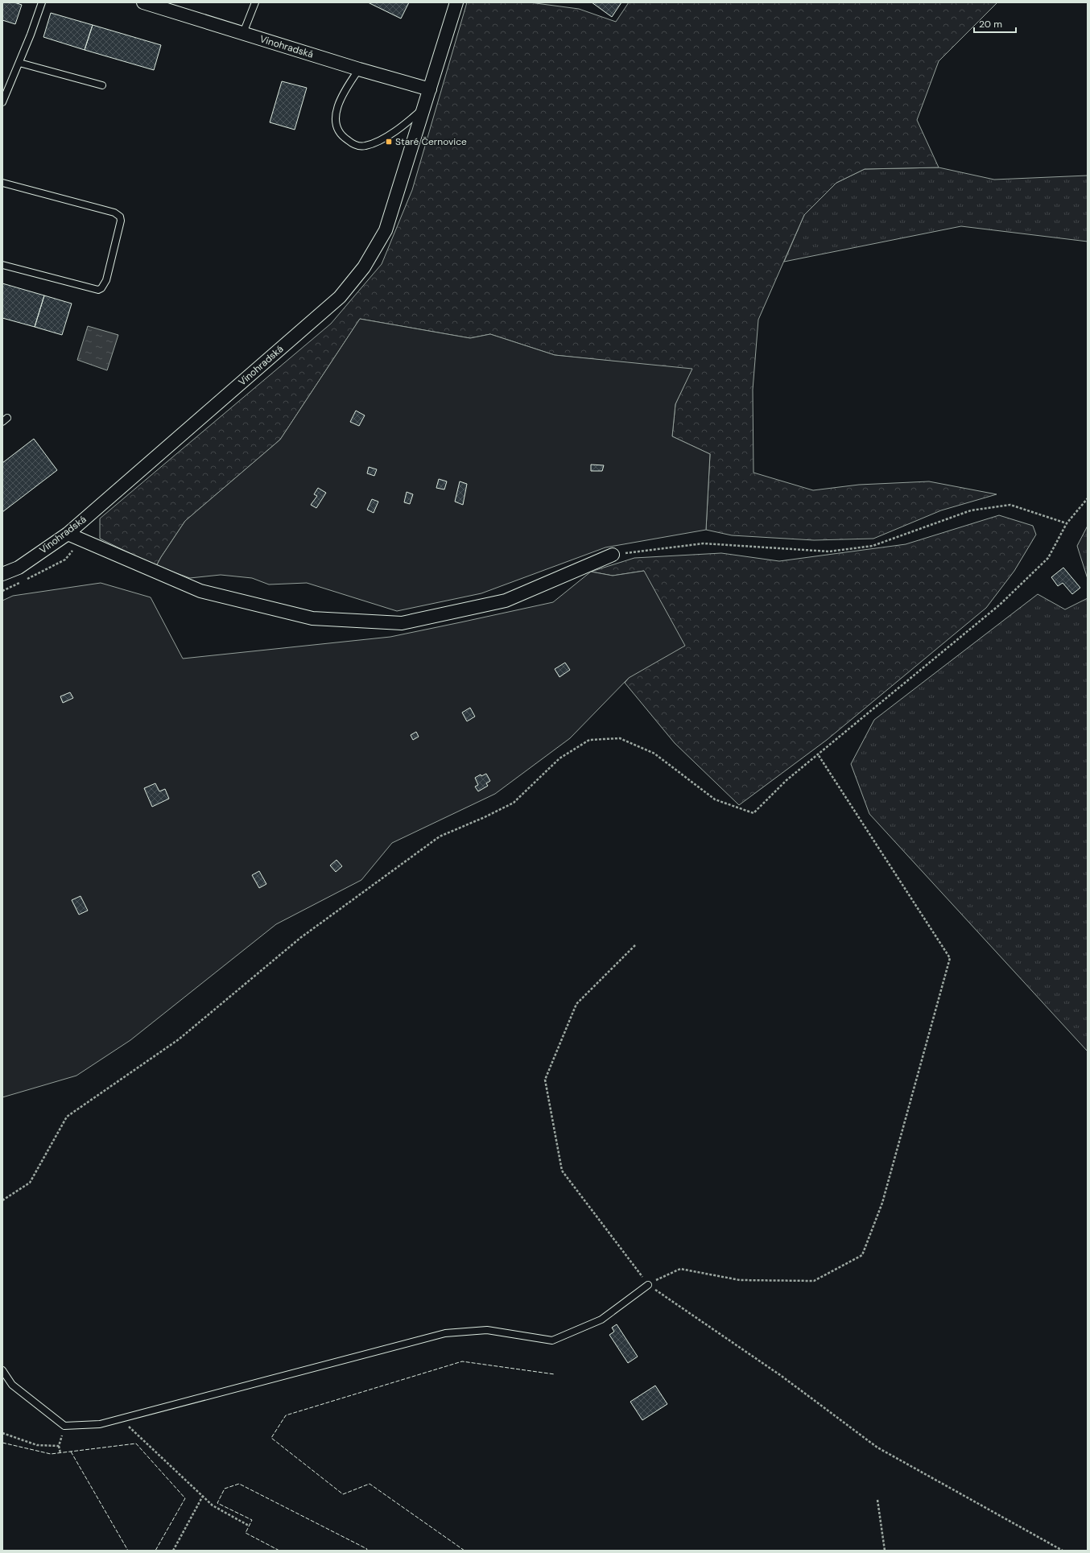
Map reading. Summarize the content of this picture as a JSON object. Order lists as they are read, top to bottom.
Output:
{
  "streets": {
    "street": ["Vinohradská"]
  },
  "places": {
    "transit": ["Staré Černovice"]
  },
  "scale_bar": "20 m"
}
